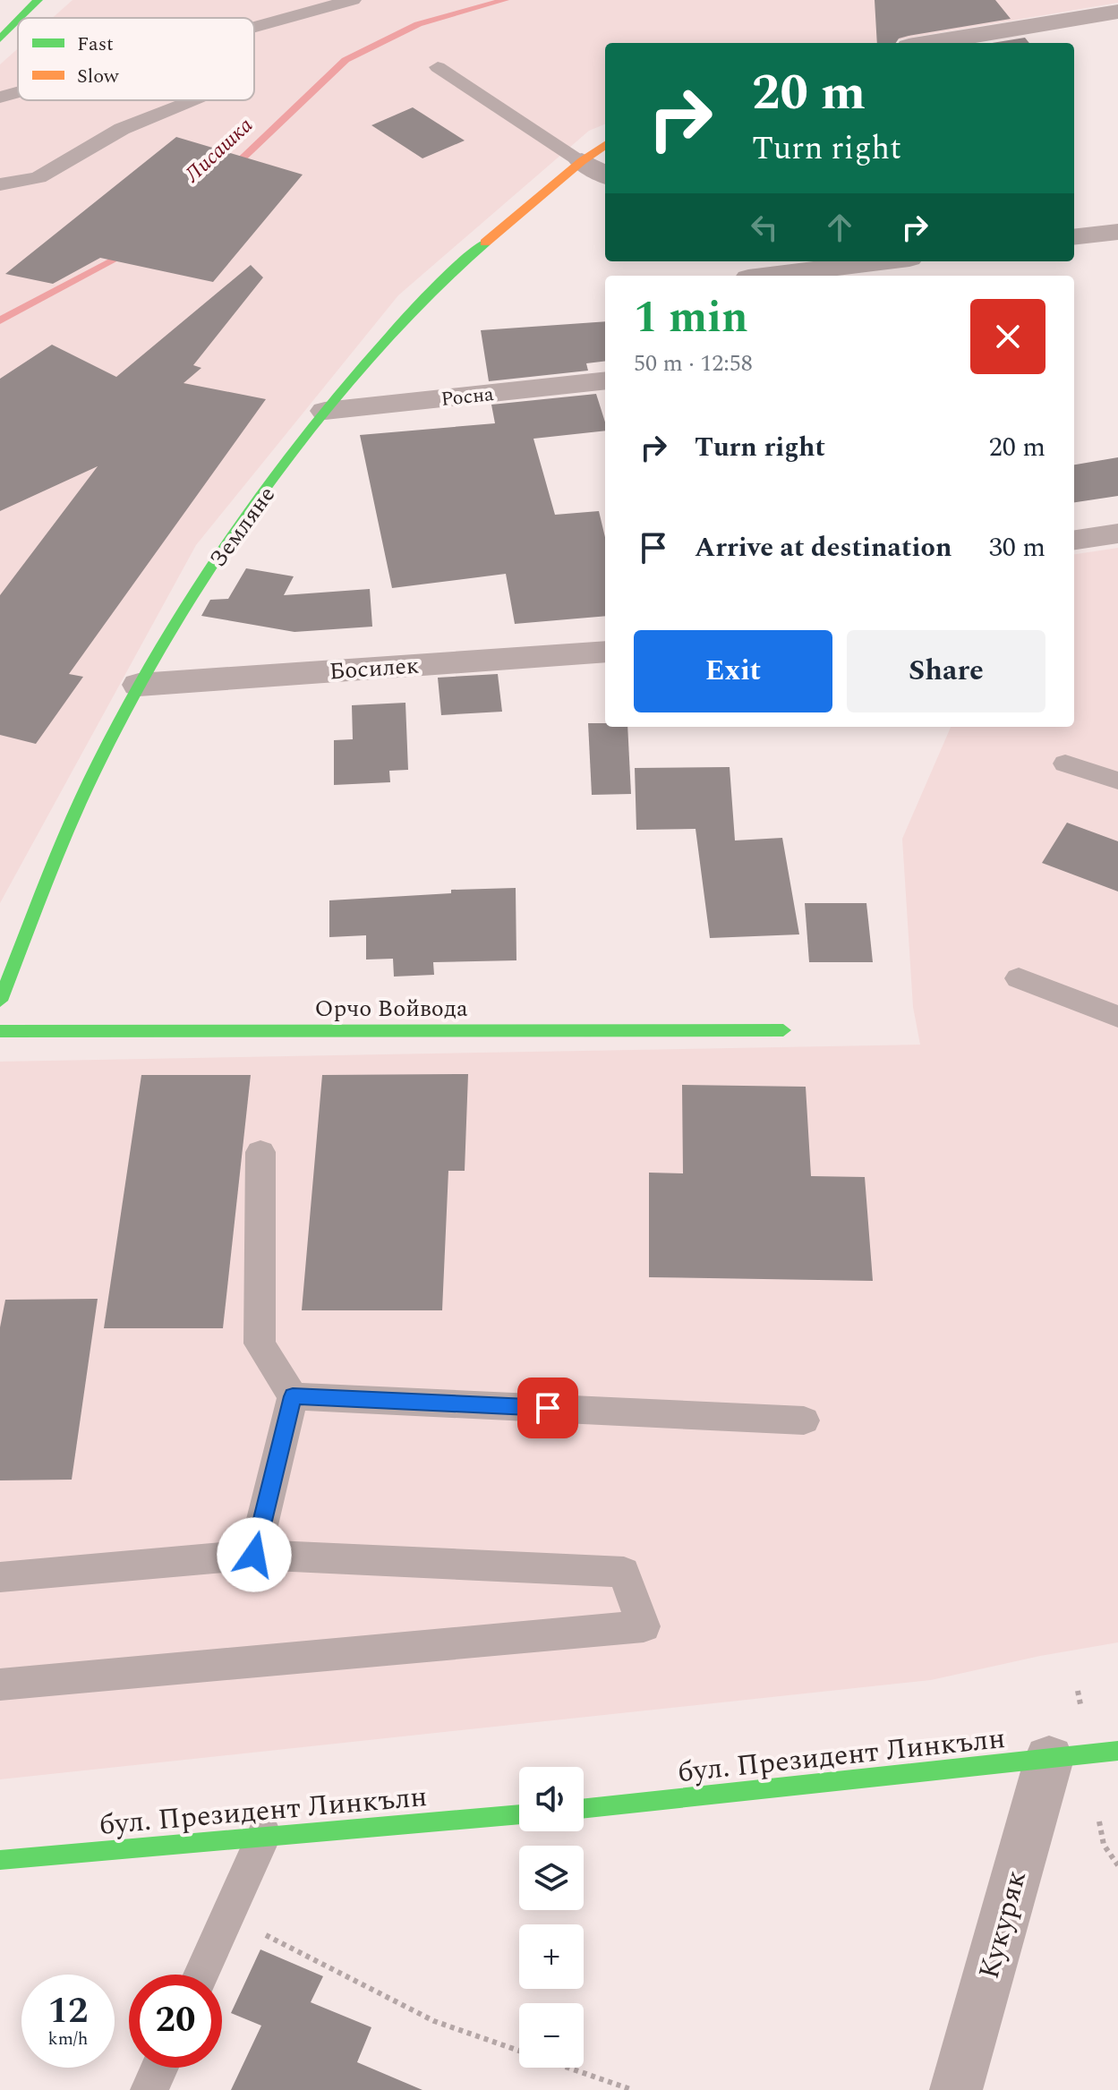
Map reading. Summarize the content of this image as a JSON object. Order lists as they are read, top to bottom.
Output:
{
  "streets": {
    "street": [
      "Росна",
      "Земляне",
      "Босилек",
      "Орчо Войвода",
      "бул. Президент Линкълн",
      "Кукуряк"
    ]
  },
  "crossings": [
    ["Росна", "Земляне"],
    ["Земляне", "Босилек"],
    ["бул. Президент Линкълн", "Кукуряк"]
  ],
  "water": ["Лисашка"],
  "legend": ["Fast", "Slow"],
  "page": {
    "turn": ["20 m", "Turn right"],
    "heading": ["1 min", "50 m · 12:58"],
    "list": [
      {
        "name": "Turn right",
        "value": "20 m"
      },
      {
        "name": "Arrive at destination",
        "value": "30 m"
      }
    ],
    "buttons": ["Exit", "Share"],
    "map_buttons": ["+", "−"],
    "speed": "12 km/h",
    "limit": "20"
  }
}
